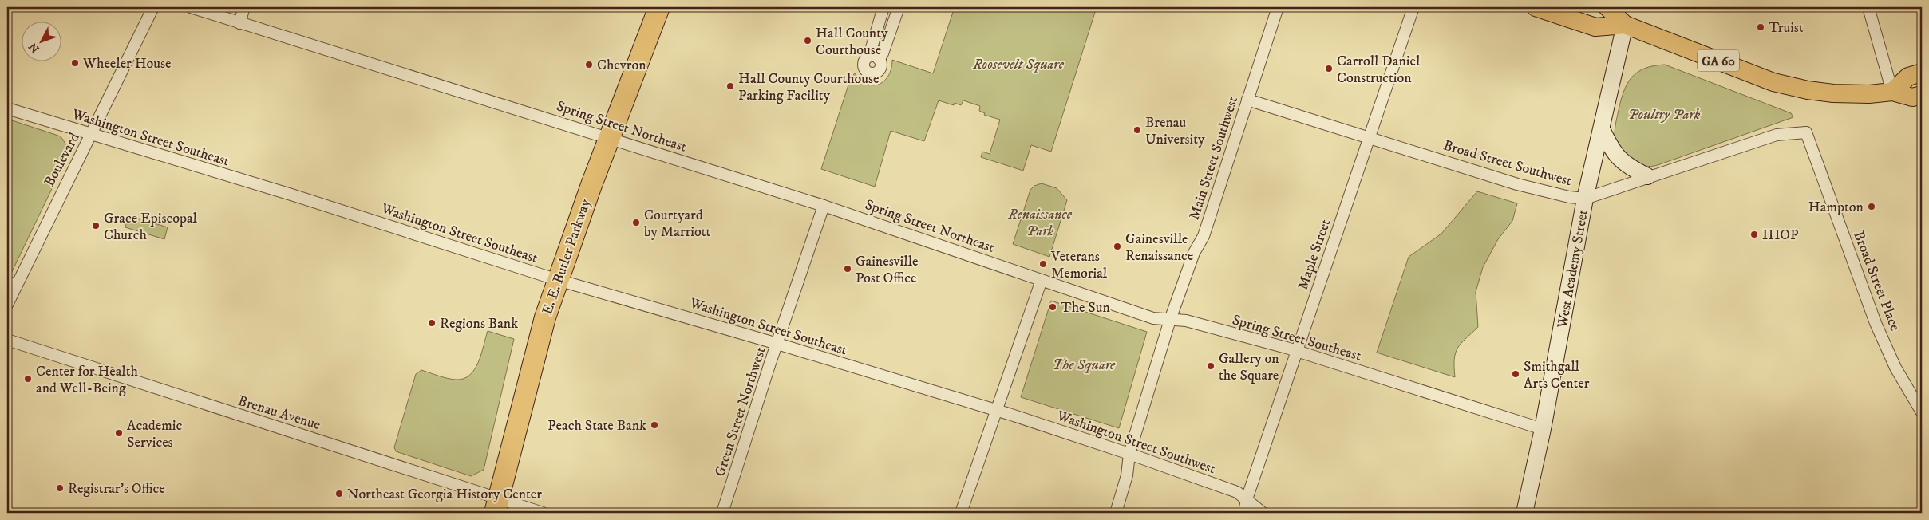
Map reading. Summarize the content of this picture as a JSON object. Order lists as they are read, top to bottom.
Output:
{
  "streets": {
    "highway": ["E. E. Butler Parkway"],
    "main road": ["GA 60"],
    "street": [
      "Spring Street Northeast",
      "Washington Street Southeast",
      "Main Street Southwest",
      "Boulevard",
      "Broad Street Southwest",
      "Maple Street",
      "West Academy Street",
      "Broad Street Place",
      "Spring Street Southeast",
      "Green Street Northwest",
      "Brenau Avenue",
      "Washington Street Southwest"
    ]
  },
  "crossings": [
    ["GA 60", "West Academy Street"],
    ["Spring Street Northeast", "E. E. Butler Parkway"],
    ["Spring Street Northeast", "Spring Street Southeast"],
    ["Spring Street Northeast", "Green Street Northwest"],
    ["Washington Street Southeast", "Boulevard"],
    ["Washington Street Southeast", "E. E. Butler Parkway"],
    ["Washington Street Southeast", "Green Street Northwest"],
    ["Washington Street Southeast", "Washington Street Southwest"],
    ["Main Street Southwest", "Broad Street Southwest"],
    ["Main Street Southwest", "Spring Street Southeast"],
    ["Main Street Southwest", "Washington Street Southwest"],
    ["Broad Street Southwest", "Maple Street"],
    ["Broad Street Southwest", "West Academy Street"],
    ["Broad Street Southwest", "Broad Street Place"],
    ["Maple Street", "Spring Street Southeast"],
    ["Maple Street", "Washington Street Southwest"],
    ["E. E. Butler Parkway", "Brenau Avenue"],
    ["West Academy Street", "Spring Street Southeast"]
  ],
  "parks": [
    "Roosevelt Square",
    "Poultry Park",
    "Renaissance Park",
    "The Square"
  ],
  "places": [
    "Truist",
    "Hall County Courthouse",
    "Wheeler House",
    "Chevron",
    "Carroll Daniel Construction",
    "Hall County Courthouse Parking Facility",
    "Brenau University",
    "Hampton",
    "Courtyard by Marriott",
    "Grace Episcopal Church",
    "IHOP",
    "Gainesville Renaissance",
    "Veterans Memorial",
    "Gainesville Post Office",
    "The Sun",
    "Regions Bank",
    "Gallery on the Square",
    "Smithgall Arts Center",
    "Center for Health and Well-Being",
    "Peach State Bank",
    "Academic Services",
    "Registrar's Office",
    "Northeast Georgia History Center"
  ],
  "north": "bottom left"
}
